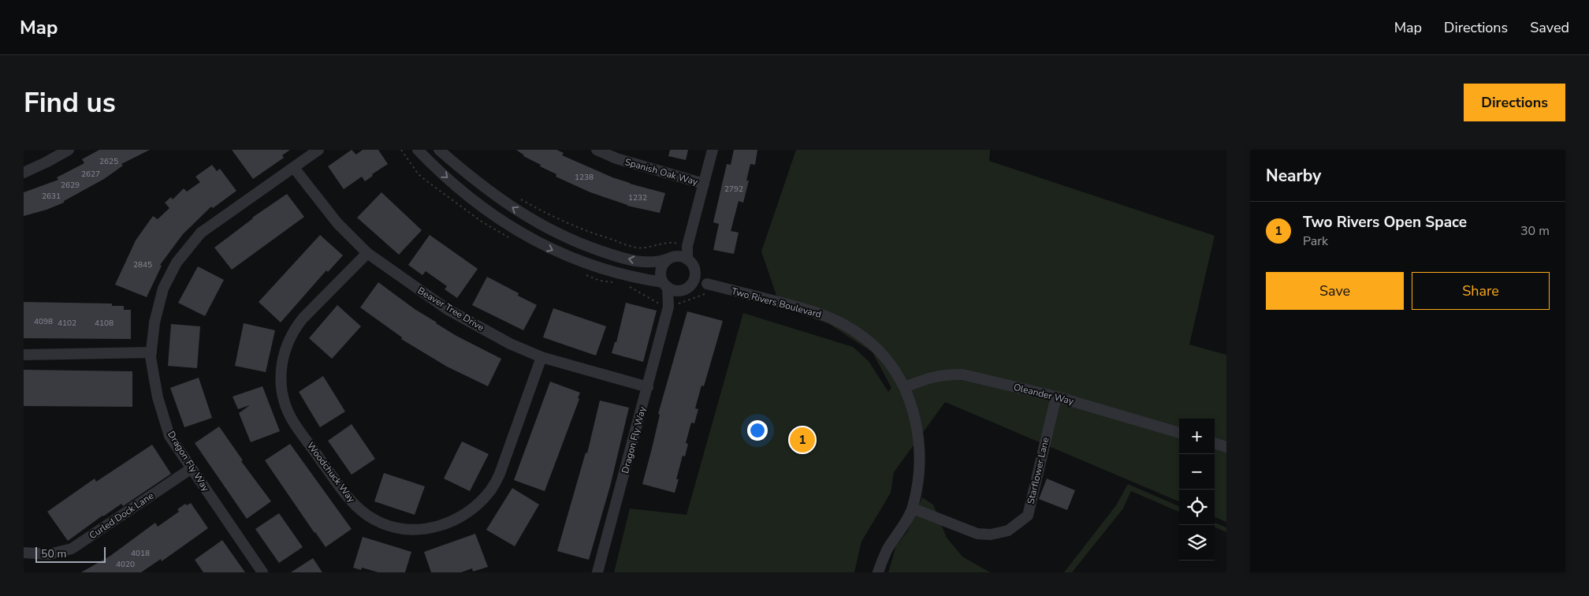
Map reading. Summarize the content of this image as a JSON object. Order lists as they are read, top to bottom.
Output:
{
  "streets": {
    "street": [
      "Spanish Oak Way",
      "Two Rivers Boulevard",
      "Beaver Tree Drive",
      "Oleander Way",
      "Dragon Fly Way",
      "Starflower Lane",
      "Woodchuck Way",
      "Curled Dock Lane"
    ]
  },
  "crossings": [
    ["Two Rivers Boulevard", "Oleander Way"],
    ["Two Rivers Boulevard", "Dragon Fly Way"],
    ["Two Rivers Boulevard", "Starflower Lane"],
    ["Beaver Tree Drive", "Dragon Fly Way"],
    ["Beaver Tree Drive", "Woodchuck Way"],
    ["Oleander Way", "Starflower Lane"],
    ["Dragon Fly Way", "Curled Dock Lane"]
  ],
  "house_numbers": [
    "2625",
    "2627",
    "1238",
    "2629",
    "2792",
    "2631",
    "1232",
    "2845",
    "4098",
    "4102",
    "4108",
    "4018",
    "4020"
  ],
  "scale_bar": "50 m",
  "page": {
    "header": "Map",
    "nav": ["Map", "Directions", "Saved"],
    "buttons": [
      "Directions",
      ["Save", "Share"]
    ],
    "title": "Find us",
    "heading": "Nearby",
    "list": [
      {
        "mark": "1",
        "name": "Two Rivers Open Space",
        "note": "Park",
        "value": "30 m"
      }
    ],
    "map_buttons": ["+", "−"],
    "pins": "1",
    "scale": "50 m"
  }
}
